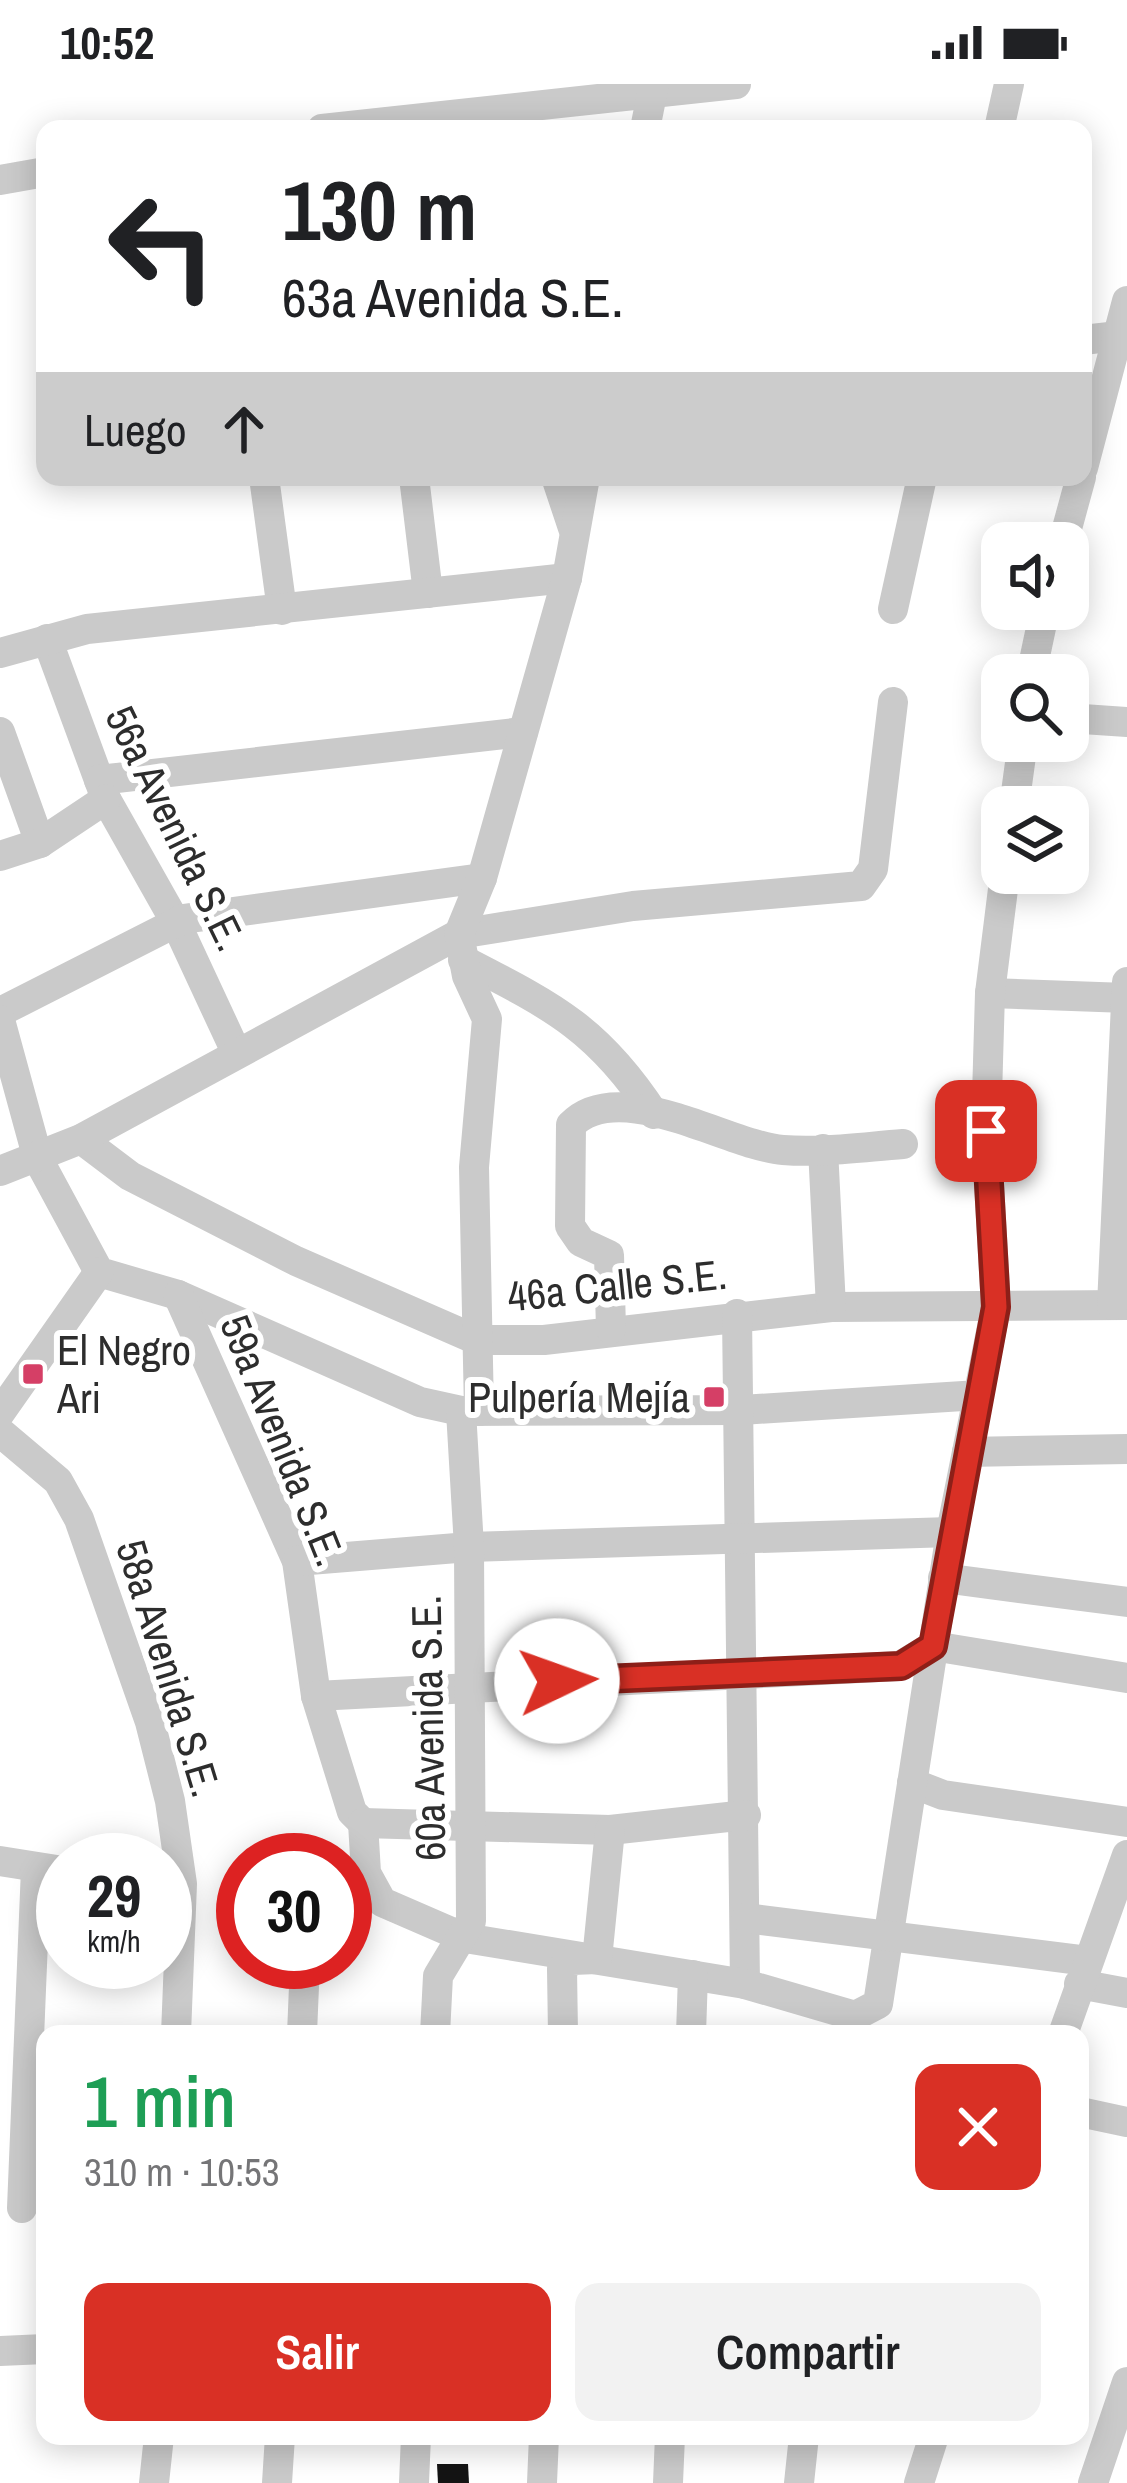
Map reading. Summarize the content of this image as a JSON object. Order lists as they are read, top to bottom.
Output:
{
  "streets": {
    "street": [
      "56a Avenida S.E.",
      "46a Calle S.E.",
      "59a Avenida S.E.",
      "58a Avenida S.E.",
      "60a Avenida S.E."
    ]
  },
  "crossings": [
    ["46a Calle S.E.", "60a Avenida S.E."],
    ["59a Avenida S.E.", "60a Avenida S.E."]
  ],
  "places": {
    "transit": ["El Negro Ari", "Pulpería Mejía"]
  },
  "page": {
    "status": "10:52",
    "turn": ["130 m", "63a Avenida S.E."],
    "then": "Luego",
    "speed": "29 km/h",
    "limit": "30",
    "heading": ["1 min", "310 m · 10:53"],
    "buttons": ["Salir", "Compartir"]
  }
}
